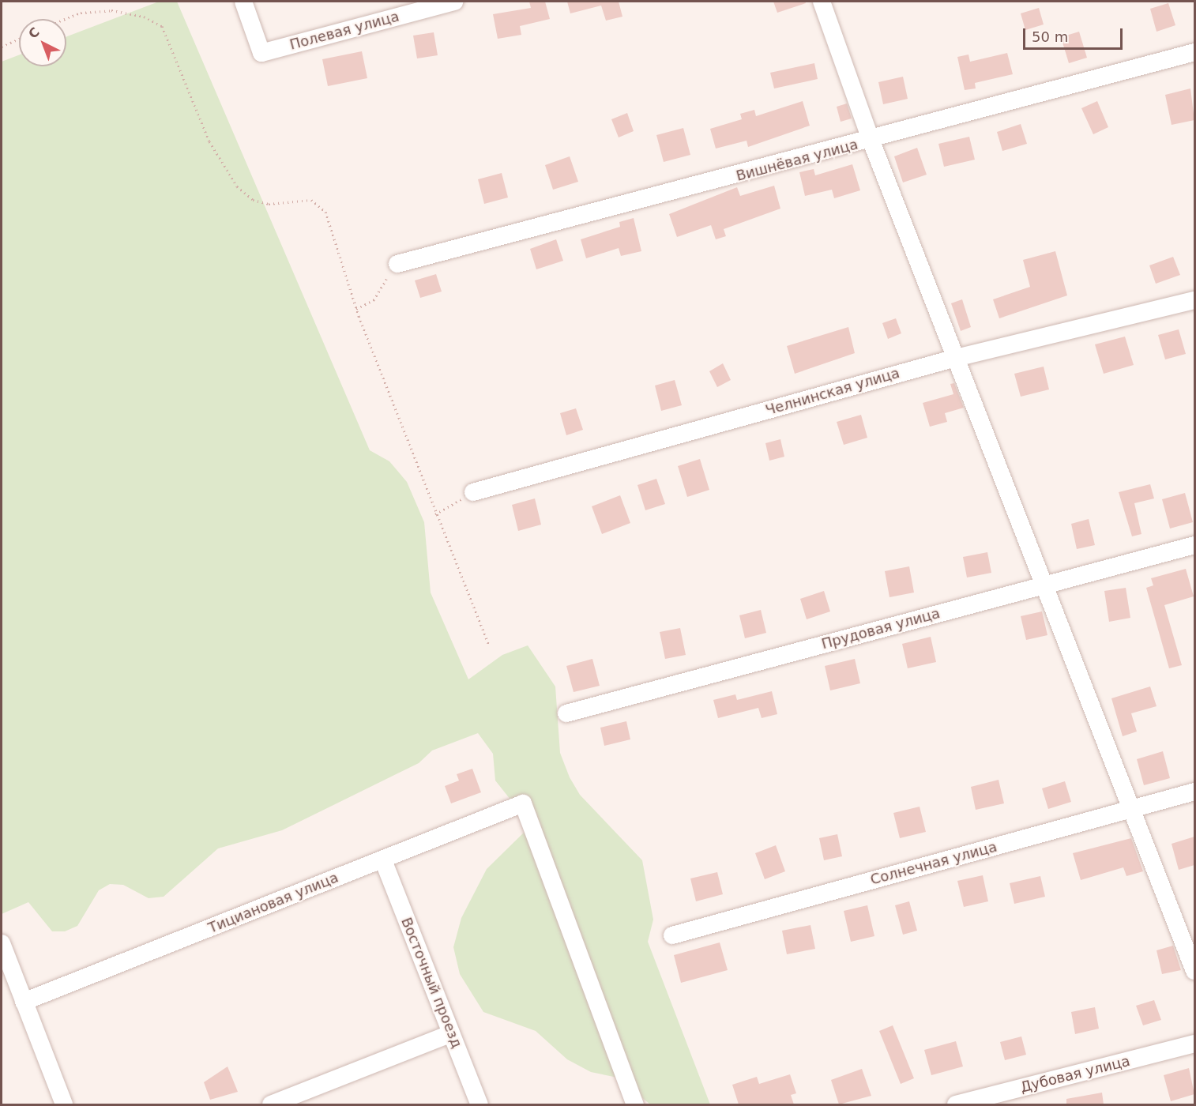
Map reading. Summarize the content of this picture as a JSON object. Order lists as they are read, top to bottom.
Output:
{
  "streets": {
    "street": [
      "Полевая улица",
      "Вишнёвая улица",
      "Челнинская улица",
      "Прудовая улица",
      "Солнечная улица",
      "Тициановая улица",
      "Восточный проезд",
      "Дубовая улица"
    ]
  },
  "crossings": [
    ["Тициановая улица", "Восточный проезд"]
  ],
  "scale_bar": "50 m",
  "north": "top left"
}
